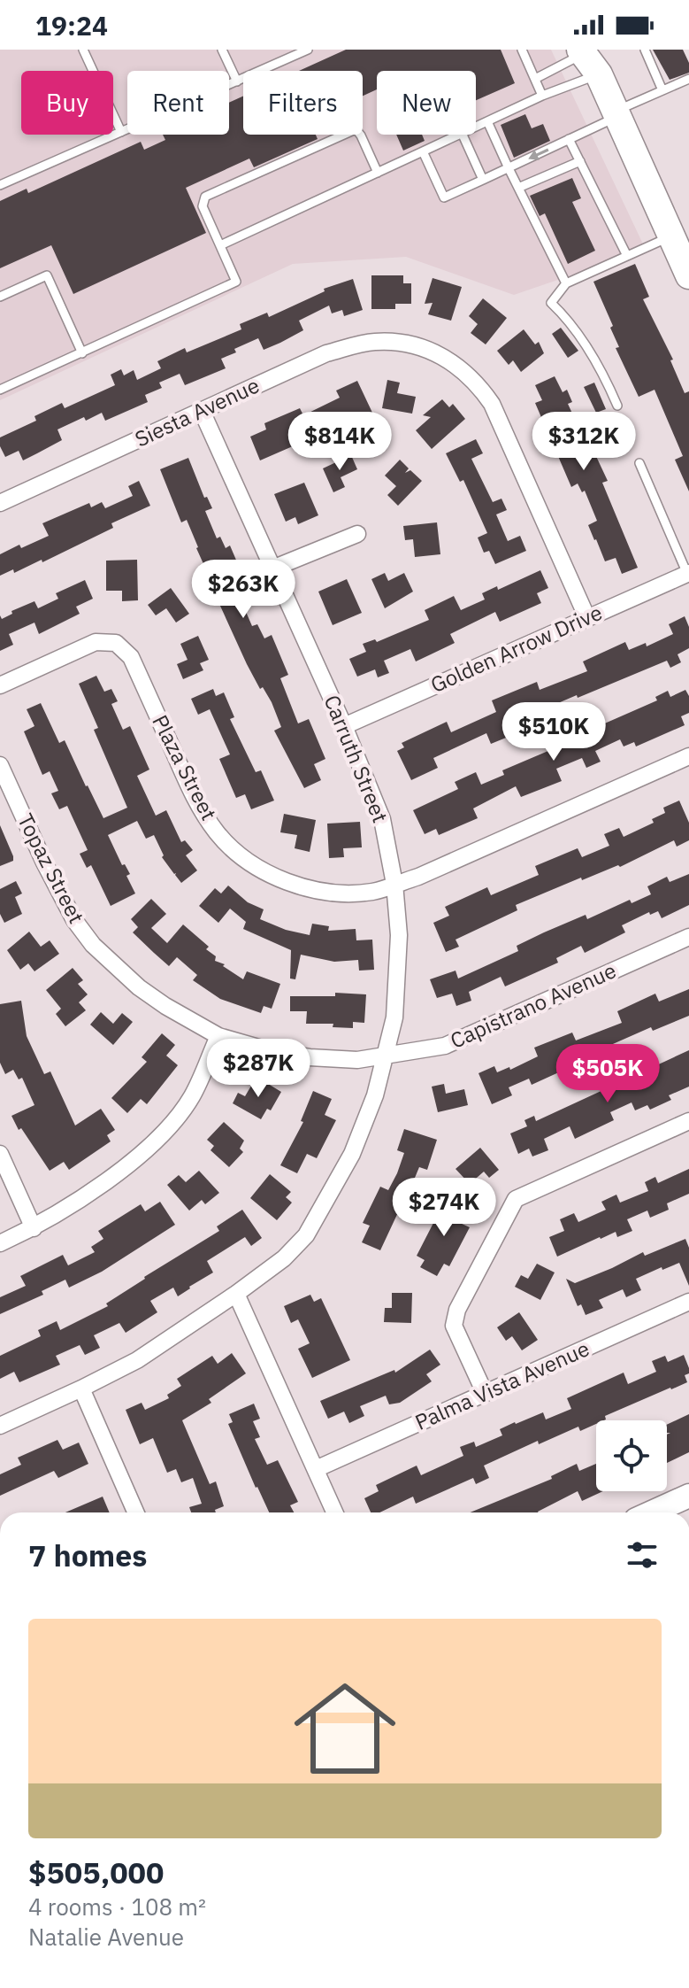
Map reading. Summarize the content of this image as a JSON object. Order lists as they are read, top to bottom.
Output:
{
  "streets": {
    "street": [
      "Siesta Avenue",
      "Golden Arrow Drive",
      "Carruth Street",
      "Plaza Street",
      "Topaz Street",
      "Capistrano Avenue",
      "Palma Vista Avenue"
    ]
  },
  "crossings": [
    ["Siesta Avenue", "Golden Arrow Drive"],
    ["Siesta Avenue", "Carruth Street"],
    ["Golden Arrow Drive", "Carruth Street"],
    ["Carruth Street", "Plaza Street"],
    ["Carruth Street", "Capistrano Avenue"],
    ["Topaz Street", "Capistrano Avenue"]
  ],
  "page": {
    "status": "19:24",
    "chip": [
      "Buy",
      "Rent",
      "Filters",
      "New"
    ],
    "price": [
      "$814K",
      "$312K",
      "$263K",
      "$510K",
      "$287K",
      "$505K",
      "$274K"
    ],
    "heading": "7 homes",
    "list": [
      {
        "name": "$505,000",
        "note": "4 rooms · 108 m² · Natalie Avenue"
      }
    ]
  }
}
